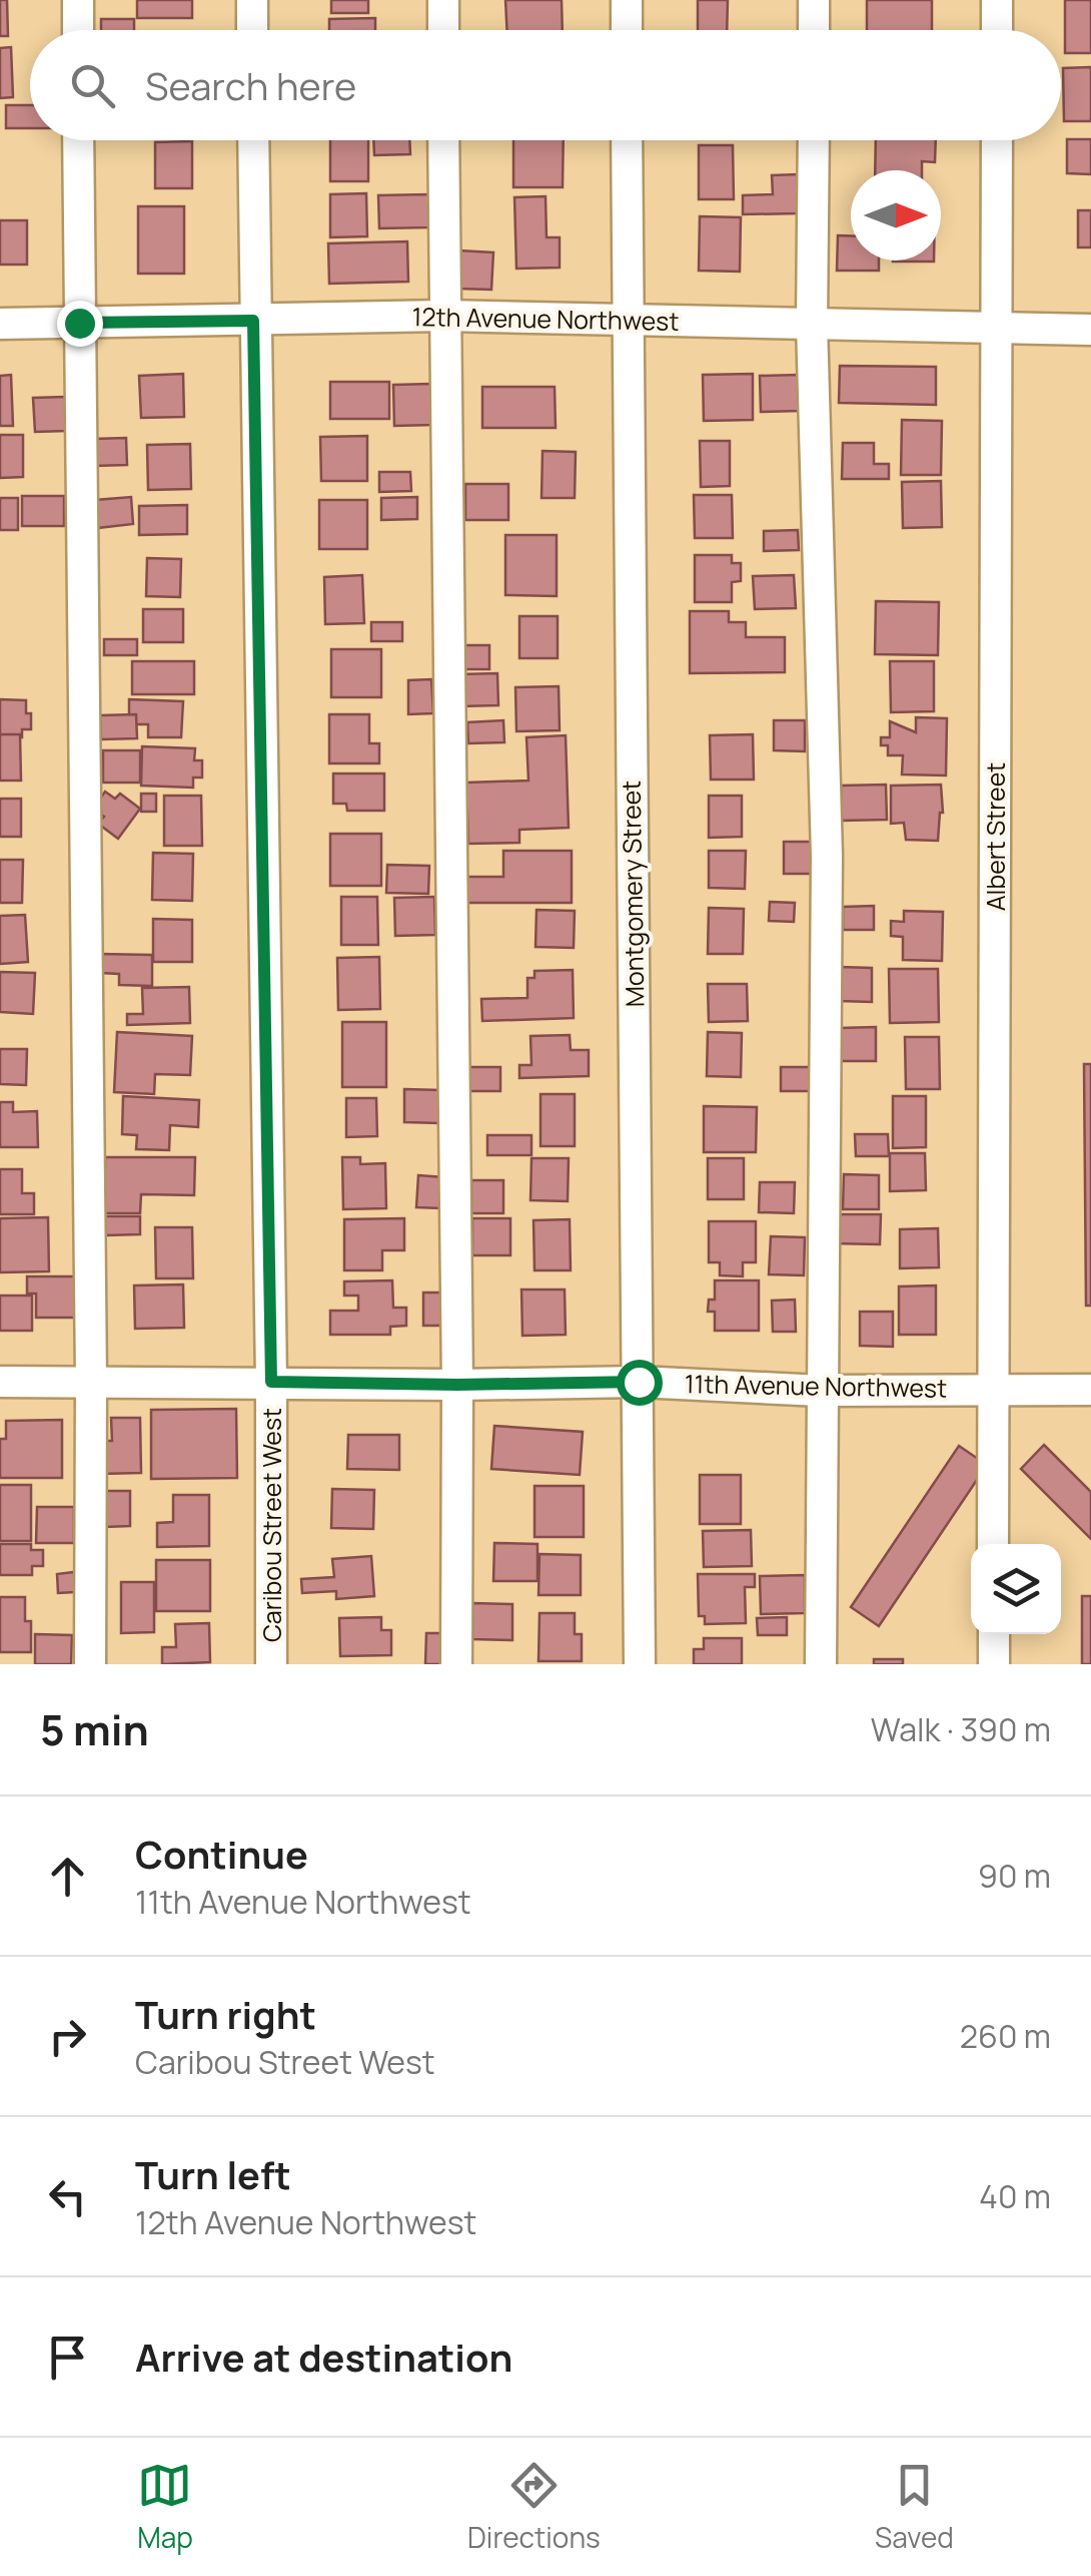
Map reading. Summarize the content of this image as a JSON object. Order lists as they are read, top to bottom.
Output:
{
  "streets": {
    "street": [
      "12th Avenue Northwest",
      "Albert Street",
      "Montgomery Street",
      "11th Avenue Northwest",
      "Caribou Street West"
    ]
  },
  "crossings": [
    ["12th Avenue Northwest", "Albert Street"],
    ["12th Avenue Northwest", "Montgomery Street"],
    ["12th Avenue Northwest", "Caribou Street West"],
    ["Albert Street", "11th Avenue Northwest"],
    ["Montgomery Street", "11th Avenue Northwest"],
    ["11th Avenue Northwest", "Caribou Street West"]
  ],
  "north": "right",
  "page": {
    "search": "Search here",
    "heading": ["5 min", "Walk · 390 m"],
    "list": [
      ["Continue", "11th Avenue Northwest", "90 m"],
      ["Turn right", "Caribou Street West", "260 m"],
      ["Turn left", "12th Avenue Northwest", "40 m"],
      "Arrive at destination"
    ],
    "nav": ["Map", "Directions", "Saved"]
  }
}
